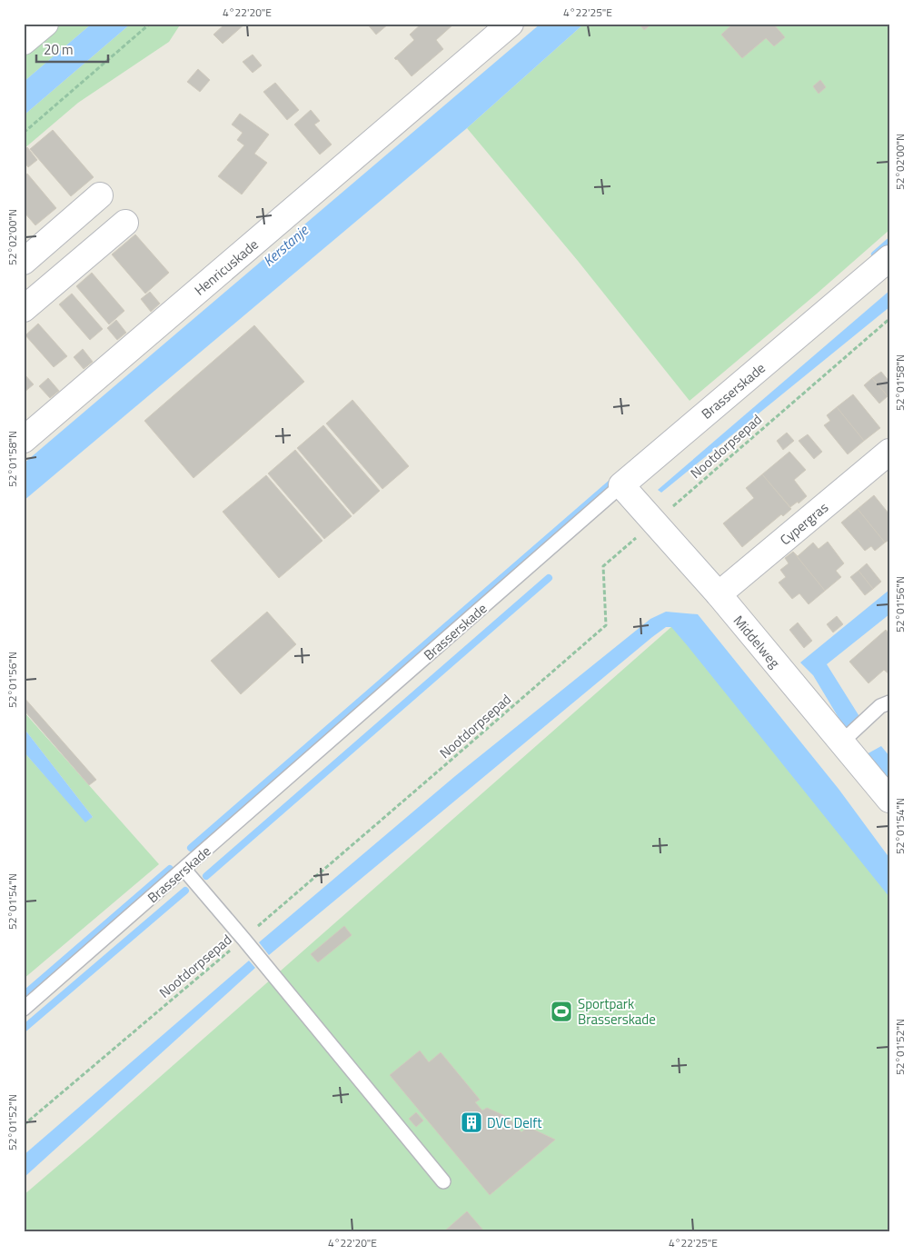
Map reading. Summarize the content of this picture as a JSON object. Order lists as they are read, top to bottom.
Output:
{
  "streets": {
    "street": [
      "Henricuskade",
      "Brasserskade",
      "Cypergras",
      "Middelweg"
    ],
    "path": ["Nootdorpsepad"]
  },
  "crossings": [
    ["Brasserskade", "Middelweg"],
    ["Nootdorpsepad", "Middelweg"],
    ["Cypergras", "Middelweg"]
  ],
  "water": ["Kerstanje"],
  "places": {
    "sports": ["Sportpark Brasserskade"],
    "building": ["DVC Delft"]
  },
  "scale_bar": "20 m",
  "coordinates": [
    "4°22'20\"E",
    "4°22'25\"E",
    "52°02'00\"N",
    "52°01'58\"N",
    "52°01'56\"N",
    "52°01'54\"N",
    "52°01'52\"N"
  ]
}
